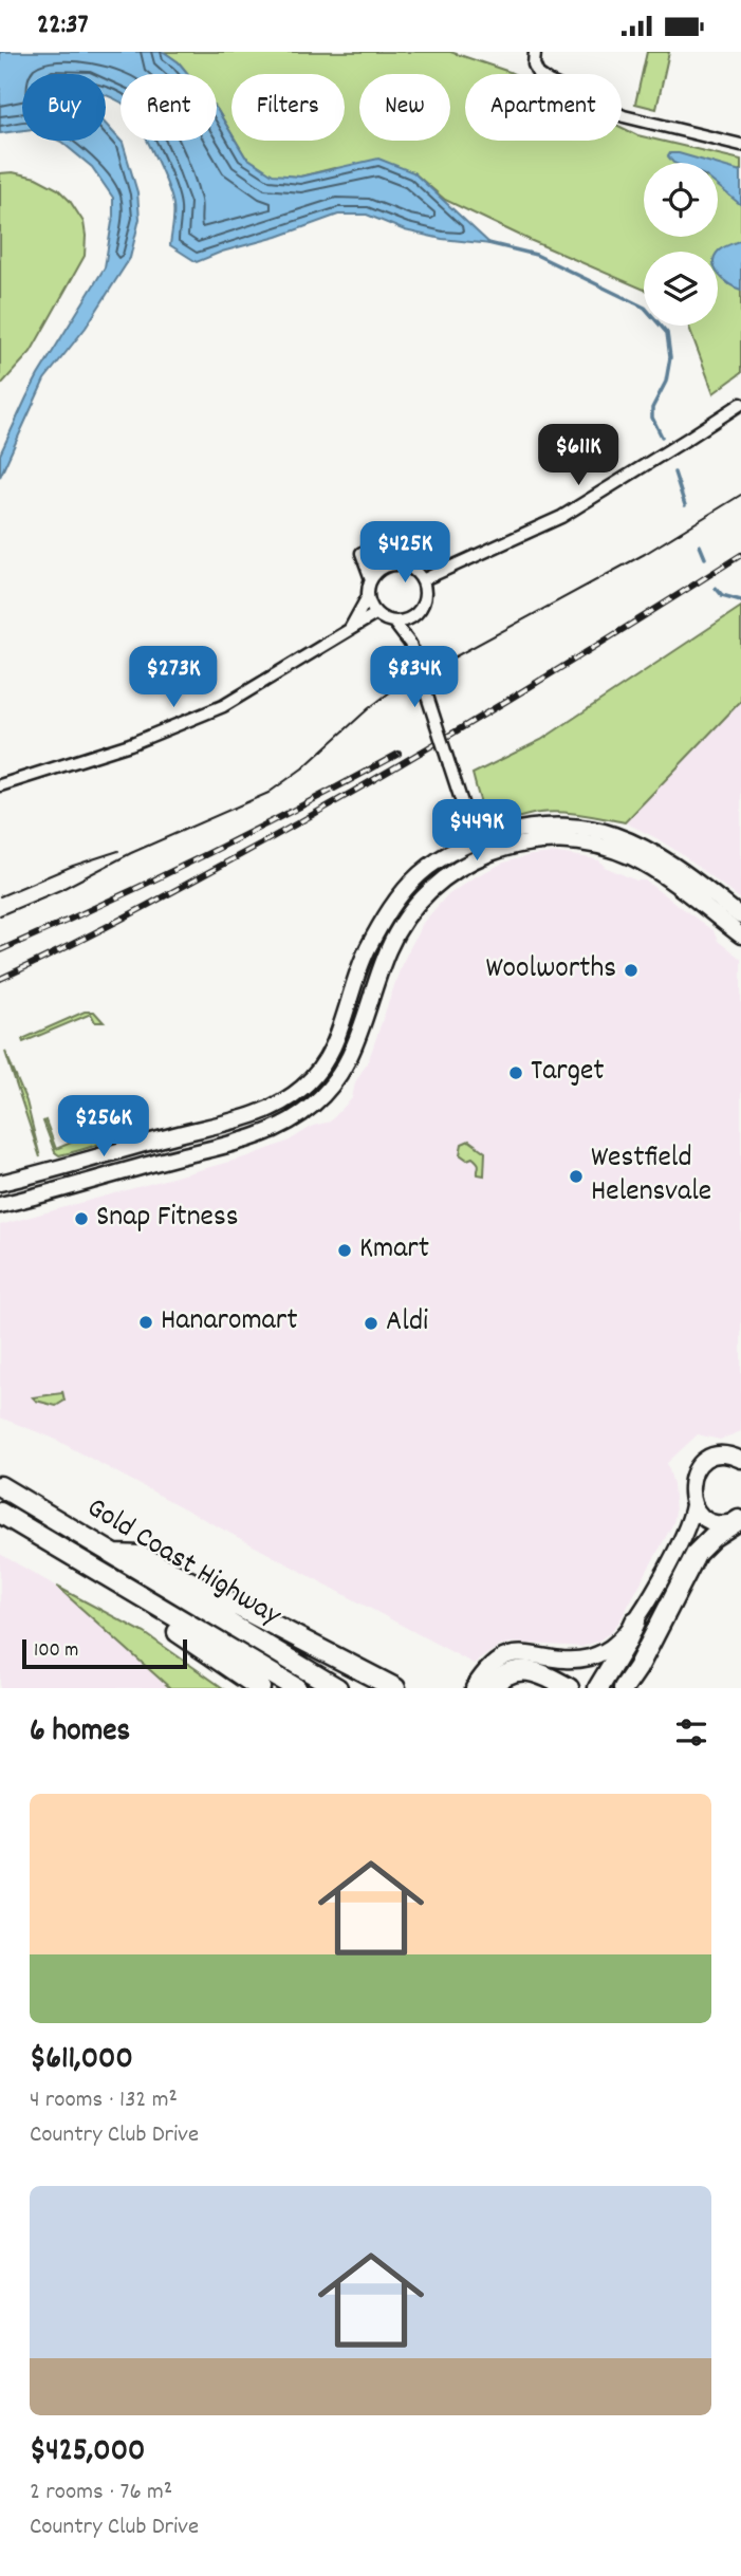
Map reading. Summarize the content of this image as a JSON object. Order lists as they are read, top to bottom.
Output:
{
  "streets": {
    "highway": ["Gold Coast Highway"]
  },
  "places": [
    "Woolworths",
    "Target",
    "Westfield Helensvale",
    "Snap Fitness",
    "Kmart",
    "Hanaromart",
    "Aldi"
  ],
  "scale_bar": "100 m",
  "page": {
    "status": "22:37",
    "chip": [
      "Buy",
      "Rent",
      "Filters",
      "New",
      "Apartment"
    ],
    "price": [
      "$611K",
      "$425K",
      "$273K",
      "$834K",
      "$449K",
      "$256K"
    ],
    "scale": "100 m",
    "heading": "6 homes",
    "list": [
      {
        "name": "$611,000",
        "note": "4 rooms · 132 m² · Country Club Drive"
      },
      {
        "name": "$425,000",
        "note": "2 rooms · 76 m² · Country Club Drive"
      }
    ]
  }
}
